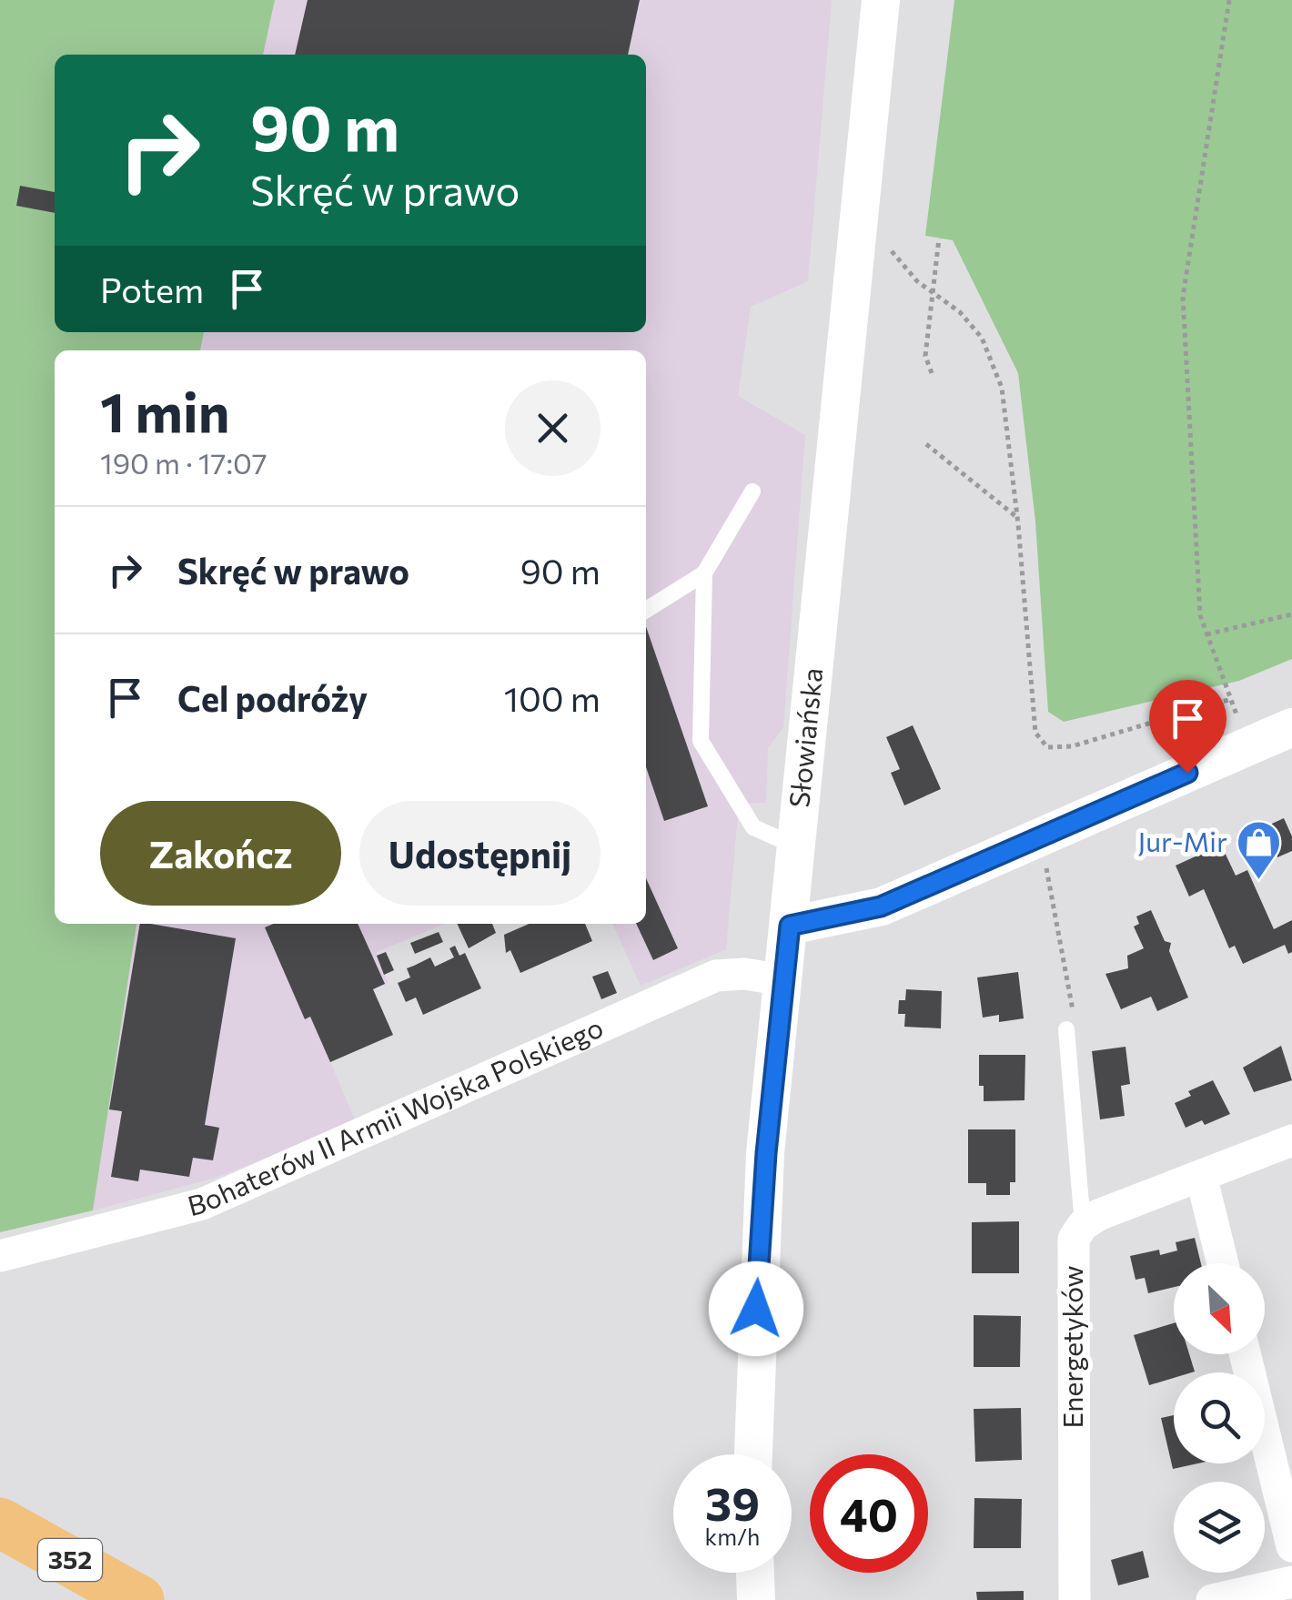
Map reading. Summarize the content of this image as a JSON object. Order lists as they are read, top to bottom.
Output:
{
  "streets": {
    "main road": ["352"],
    "street": ["Słowiańska", "Bohaterów II Armii Wojska Polskiego", "Energetyków"]
  },
  "crossings": [
    ["Słowiańska", "Bohaterów II Armii Wojska Polskiego"]
  ],
  "places": {
    "shop": ["Jur-Mir"]
  },
  "north": "bottom right",
  "page": {
    "turn": ["90 m", "Skręć w prawo"],
    "then": "Potem",
    "heading": ["1 min", "190 m · 17:07"],
    "list": [
      {
        "name": "Skręć w prawo",
        "value": "90 m"
      },
      {
        "name": "Cel podróży",
        "value": "100 m"
      }
    ],
    "buttons": ["Zakończ", "Udostępnij"],
    "speed": "39 km/h",
    "limit": "40"
  }
}
